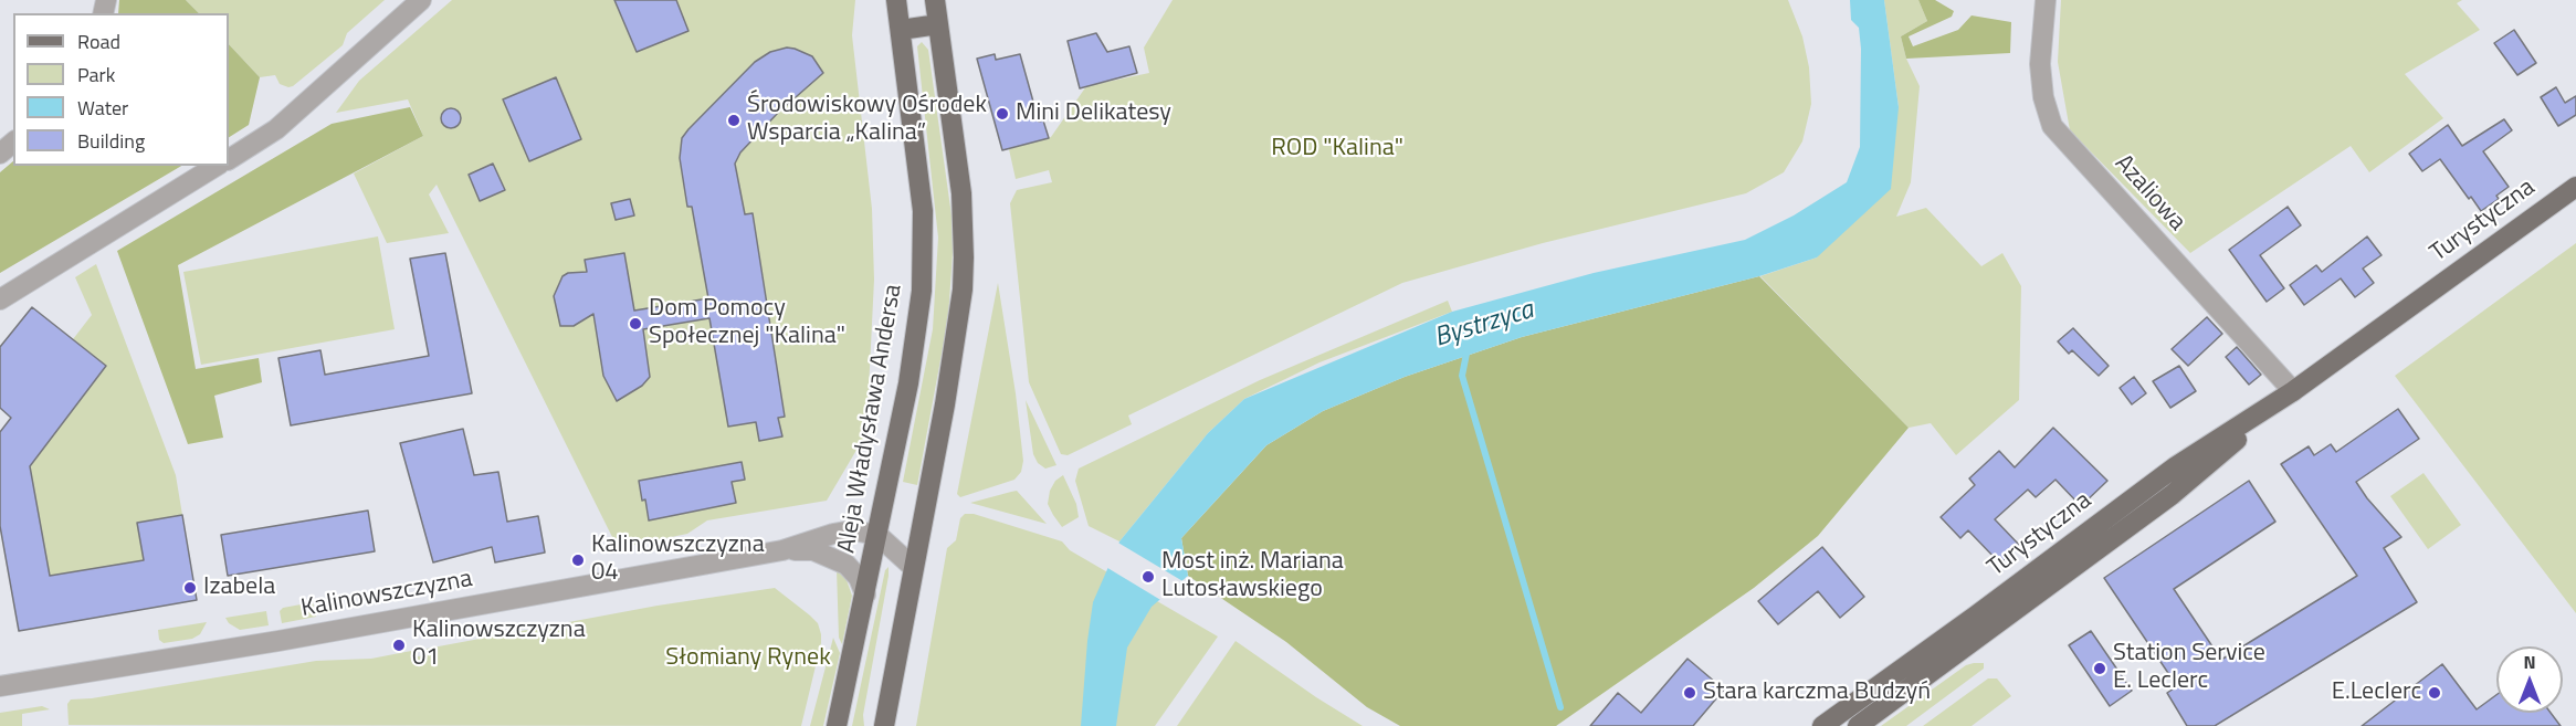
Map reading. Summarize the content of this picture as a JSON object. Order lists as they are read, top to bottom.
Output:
{
  "streets": {
    "main road": ["Turystyczna", "Aleja Władysława Andersa"],
    "street": ["Azaliowa", "Kalinowszczyzna"]
  },
  "crossings": [
    ["Azaliowa", "Turystyczna"],
    ["Aleja Władysława Andersa", "Kalinowszczyzna"]
  ],
  "water": ["Bystrzyca"],
  "parks": ["ROD \"Kalina\"", "Słomiany Rynek"],
  "places": [
    "Mini Delikatesy",
    "Środowiskowy Ośrodek Wsparcia „Kalina”",
    "Dom Pomocy Społecznej \"Kalina\"",
    "Kalinowszczyzna 04",
    "Most inż. Mariana Lutosławskiego",
    "Izabela",
    "Kalinowszczyzna 01",
    "Station Service E. Leclerc",
    "Stara karczma Budzyń",
    "E.Leclerc"
  ],
  "legend": [
    "Road",
    "Park",
    "Water",
    "Building"
  ],
  "north": "top"
}
